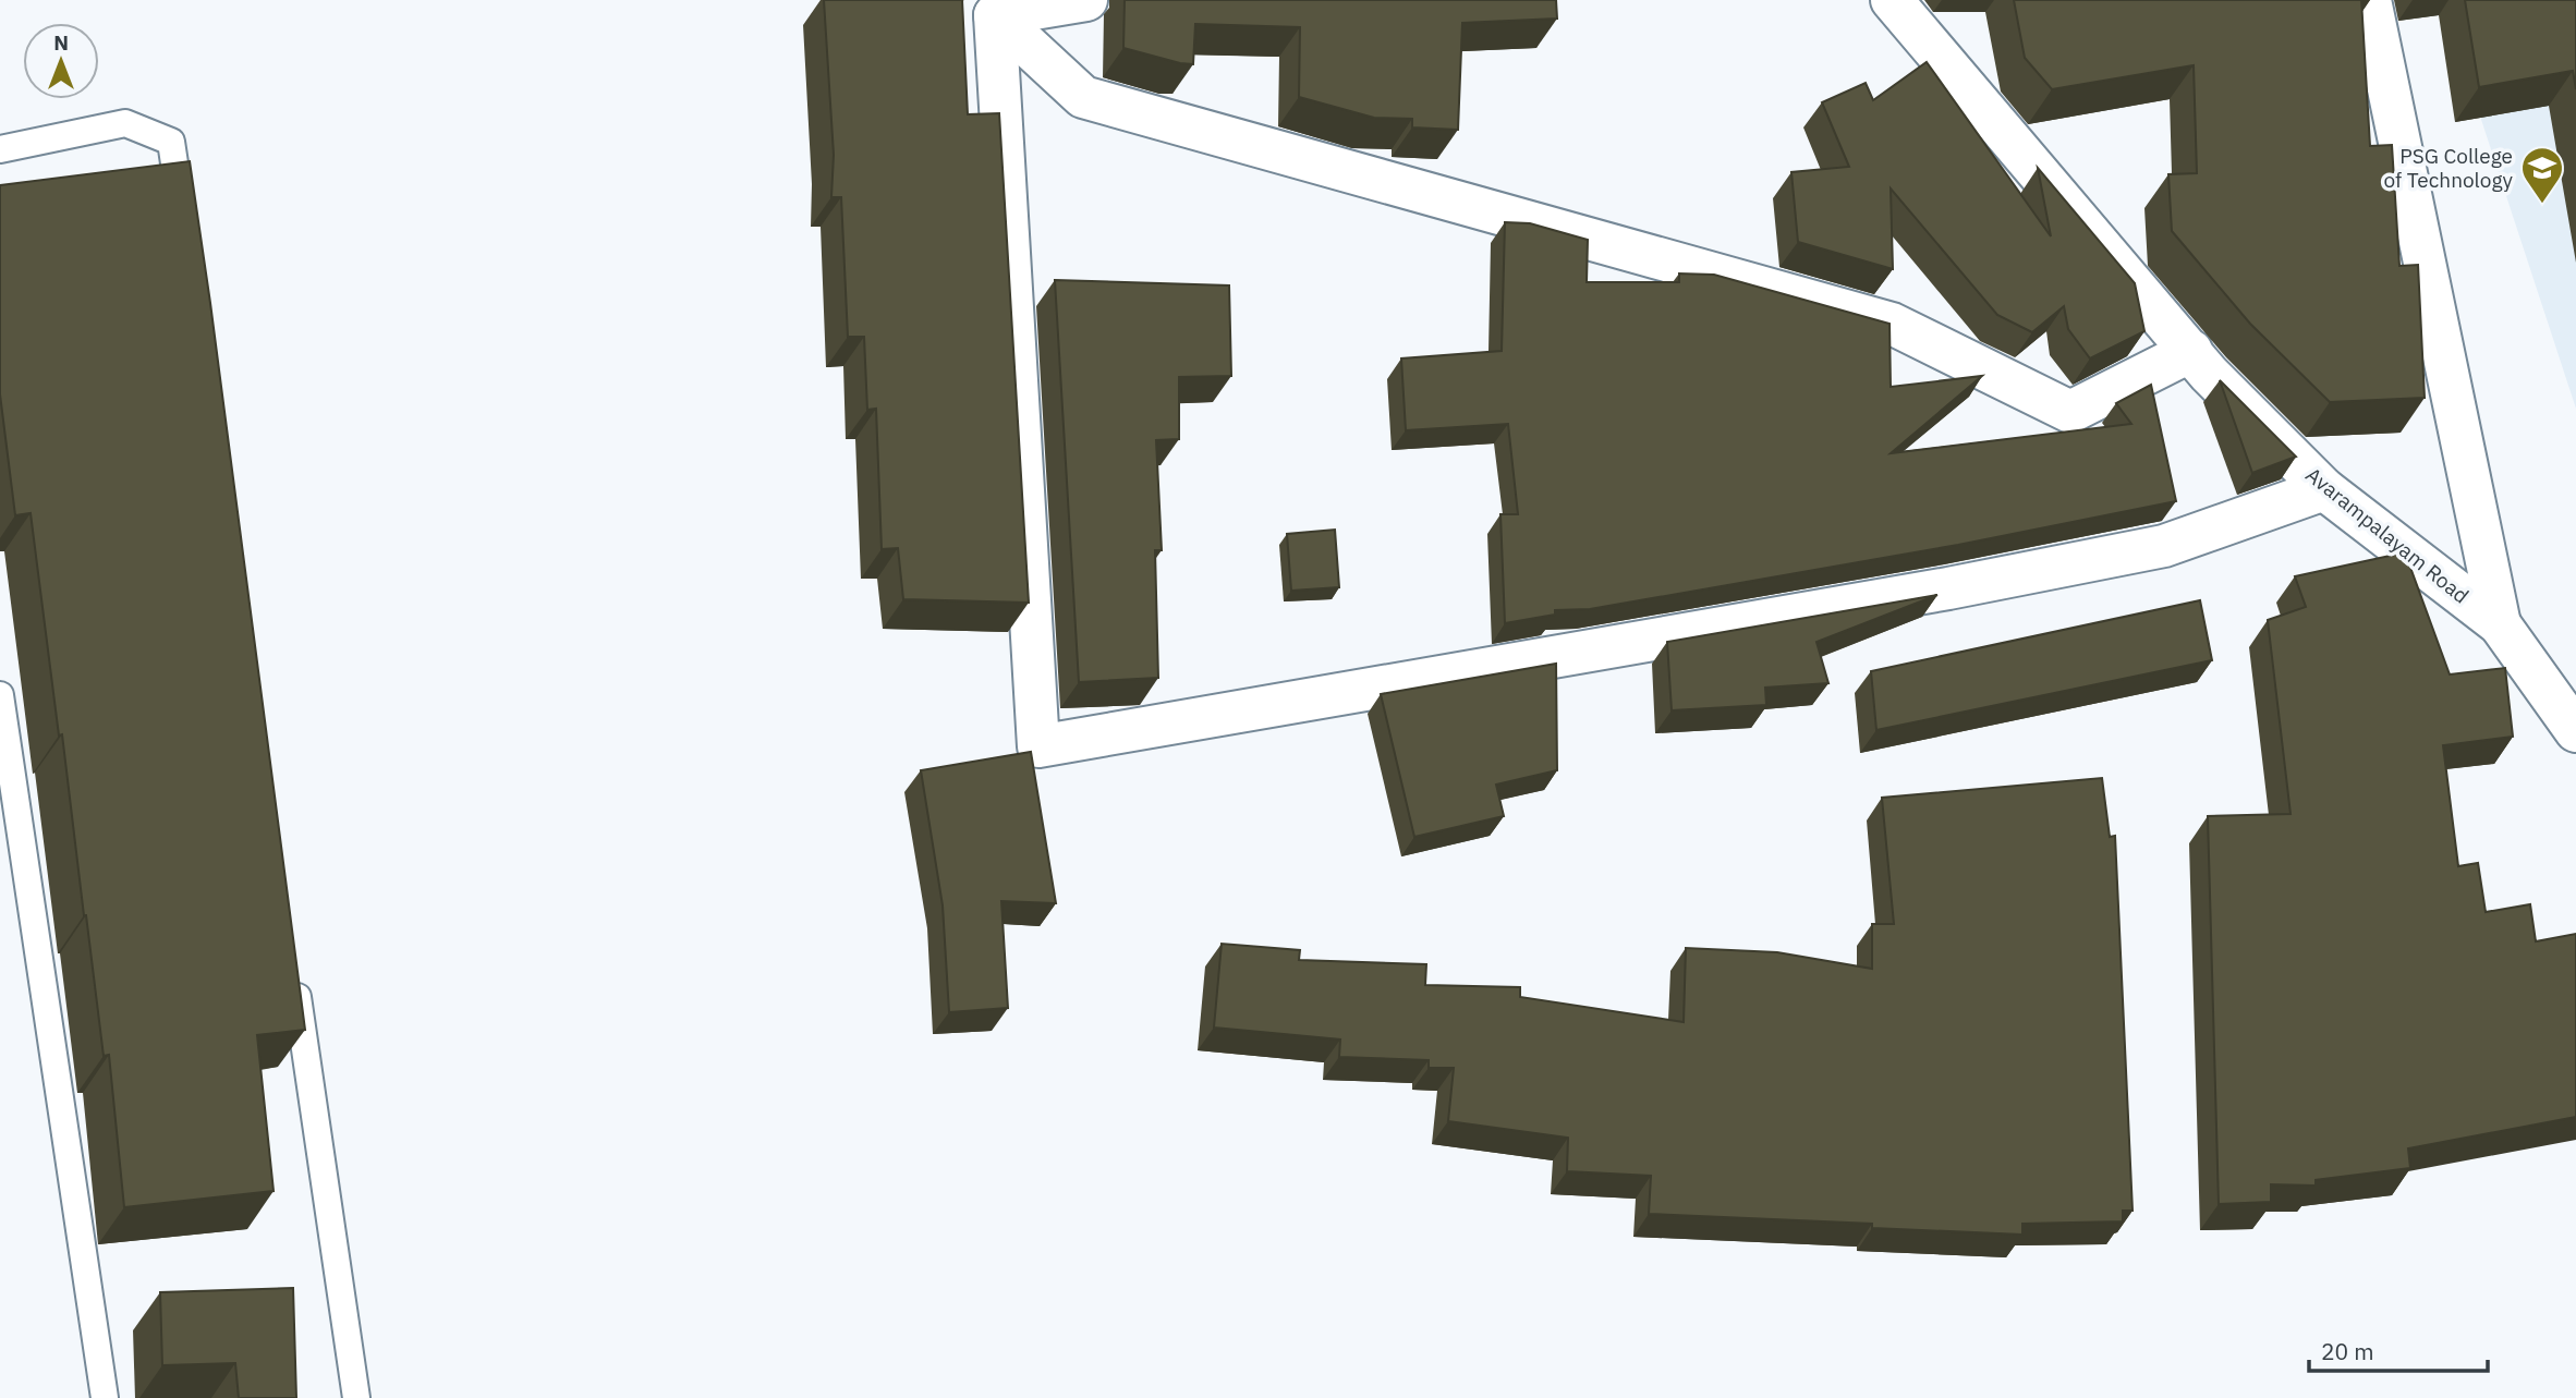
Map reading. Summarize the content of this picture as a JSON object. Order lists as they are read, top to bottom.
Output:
{
  "streets": {
    "street": ["Avarampalayam Road"]
  },
  "places": {
    "school or university": ["PSG College of Technology"]
  },
  "scale_bar": "20 m",
  "north": "top"
}
